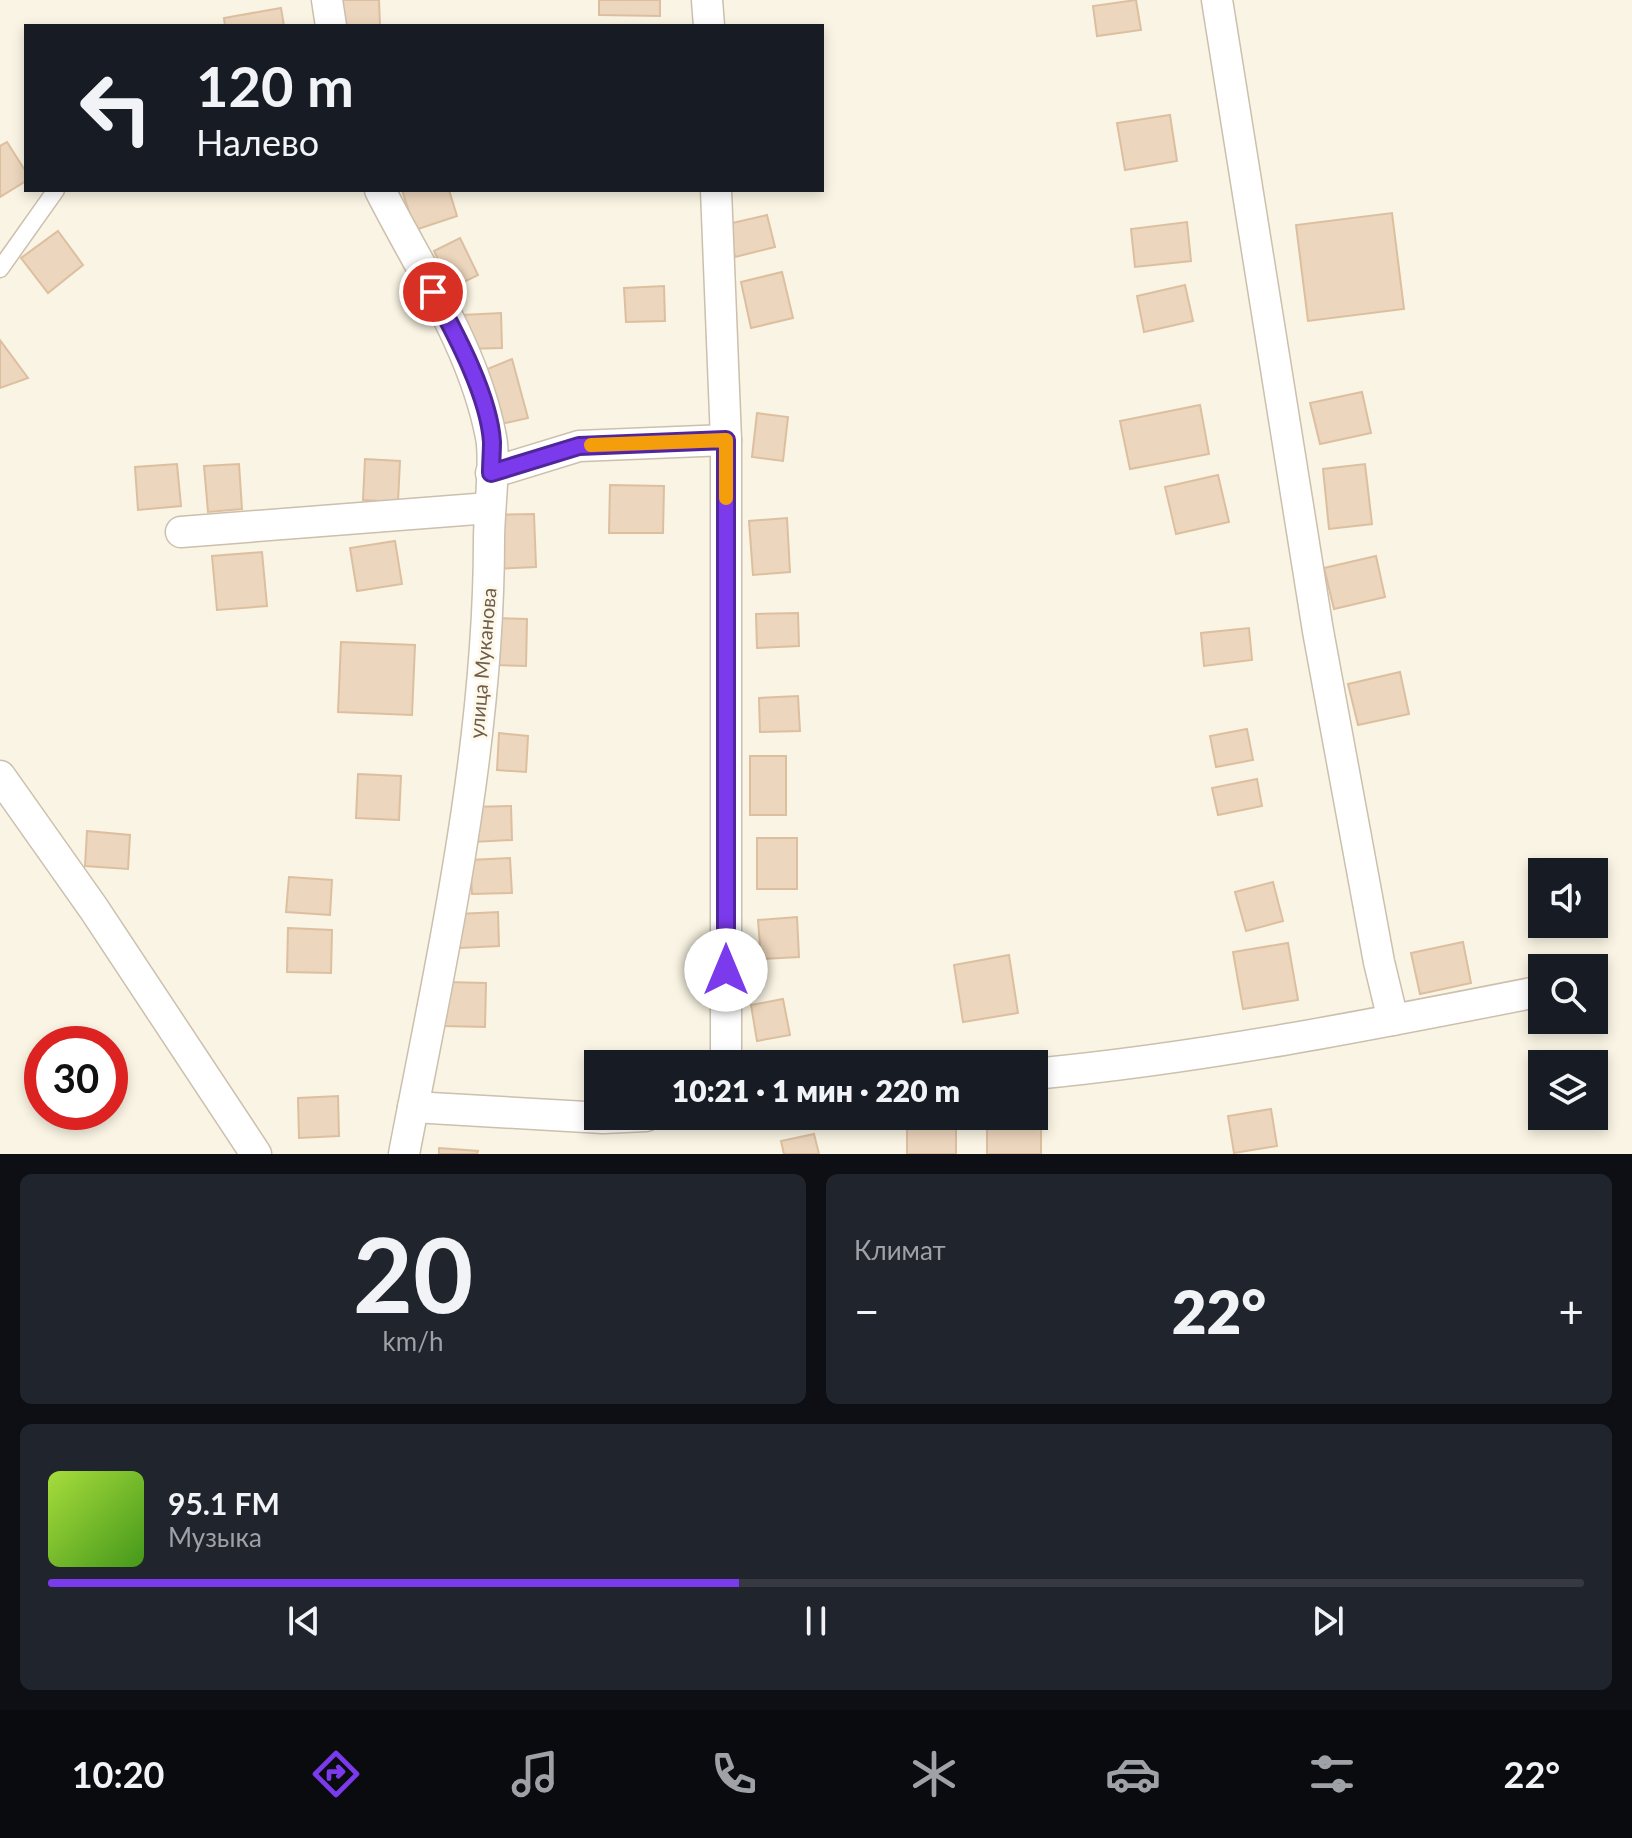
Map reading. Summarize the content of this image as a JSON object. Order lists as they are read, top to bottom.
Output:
{
  "streets": {
    "street": ["улица Муканова"]
  },
  "page": {
    "turn": ["120 m", "Налево"],
    "limit": "30",
    "trip": "10:21 · 1 мин · 220 m",
    "tile": [
      ["20", "km/h"],
      "Климат"
    ],
    "heat": ["−", "22°", "+"],
    "song": ["95.1 FM", "Музыка"],
    "tabs": ["10:20", "22°"]
  }
}
